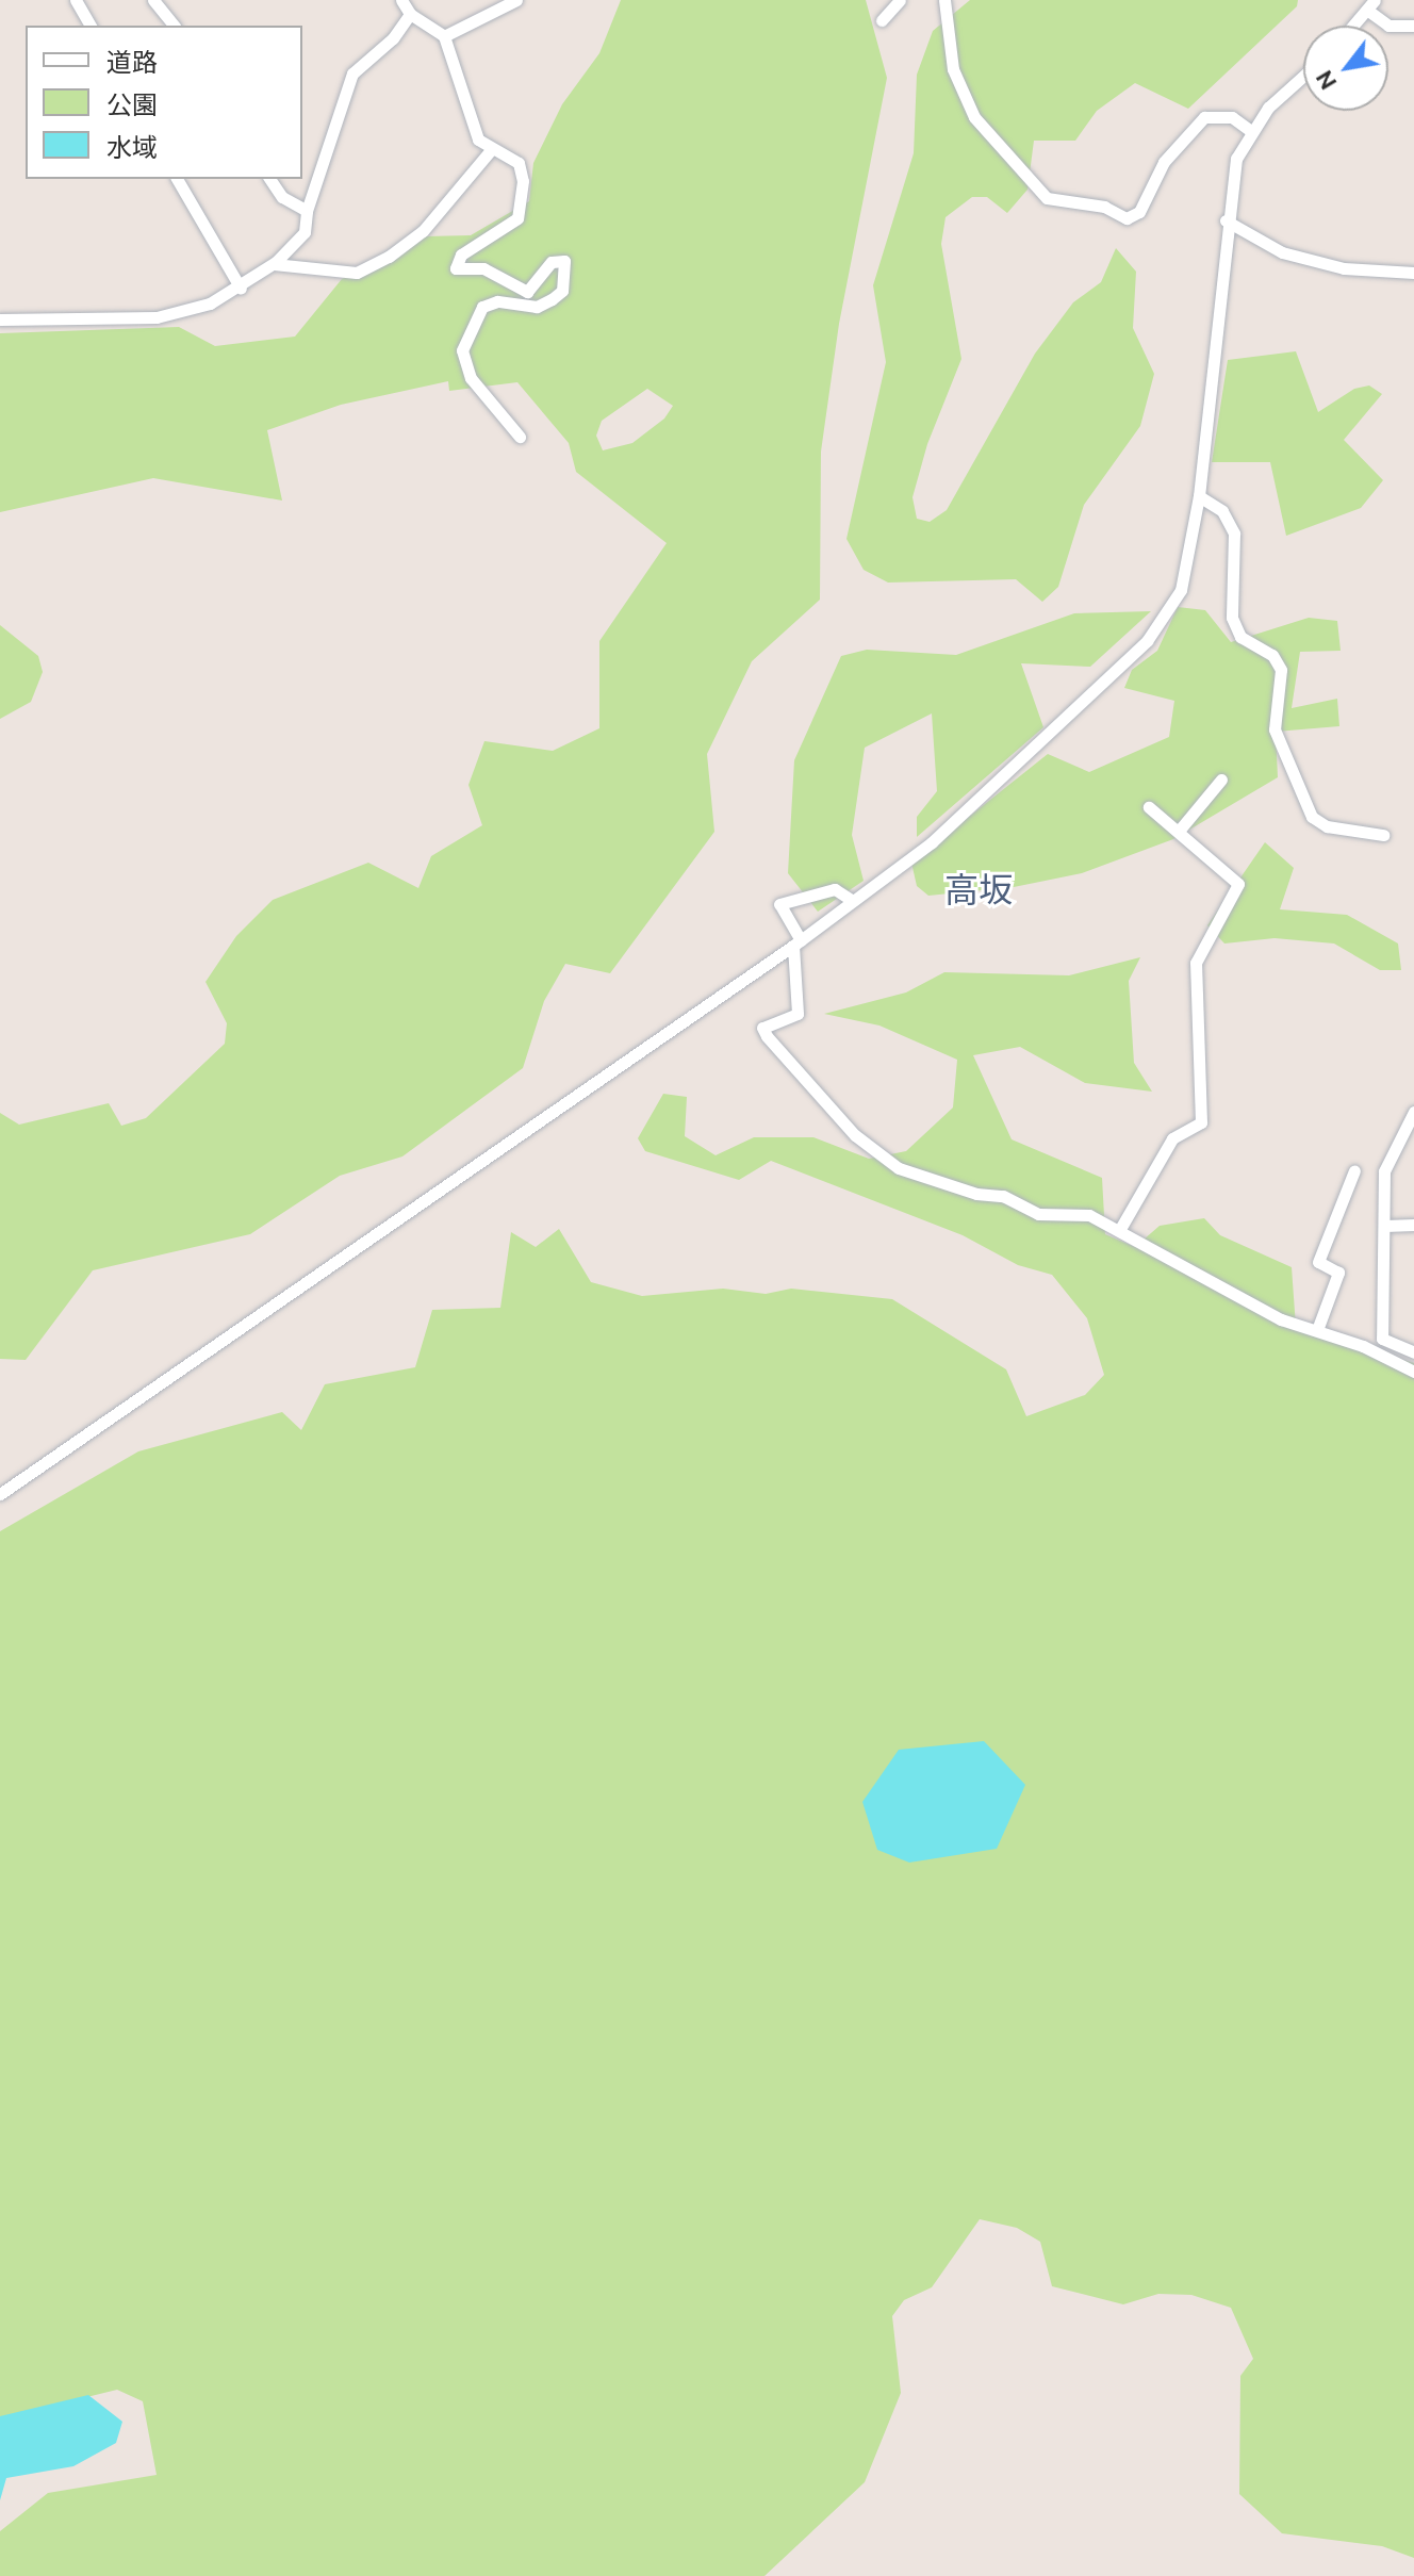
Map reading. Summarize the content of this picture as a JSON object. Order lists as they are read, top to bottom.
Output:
{
  "districts": ["高坂"],
  "legend": ["道路", "公園", "水域"],
  "north": "bottom left"
}
